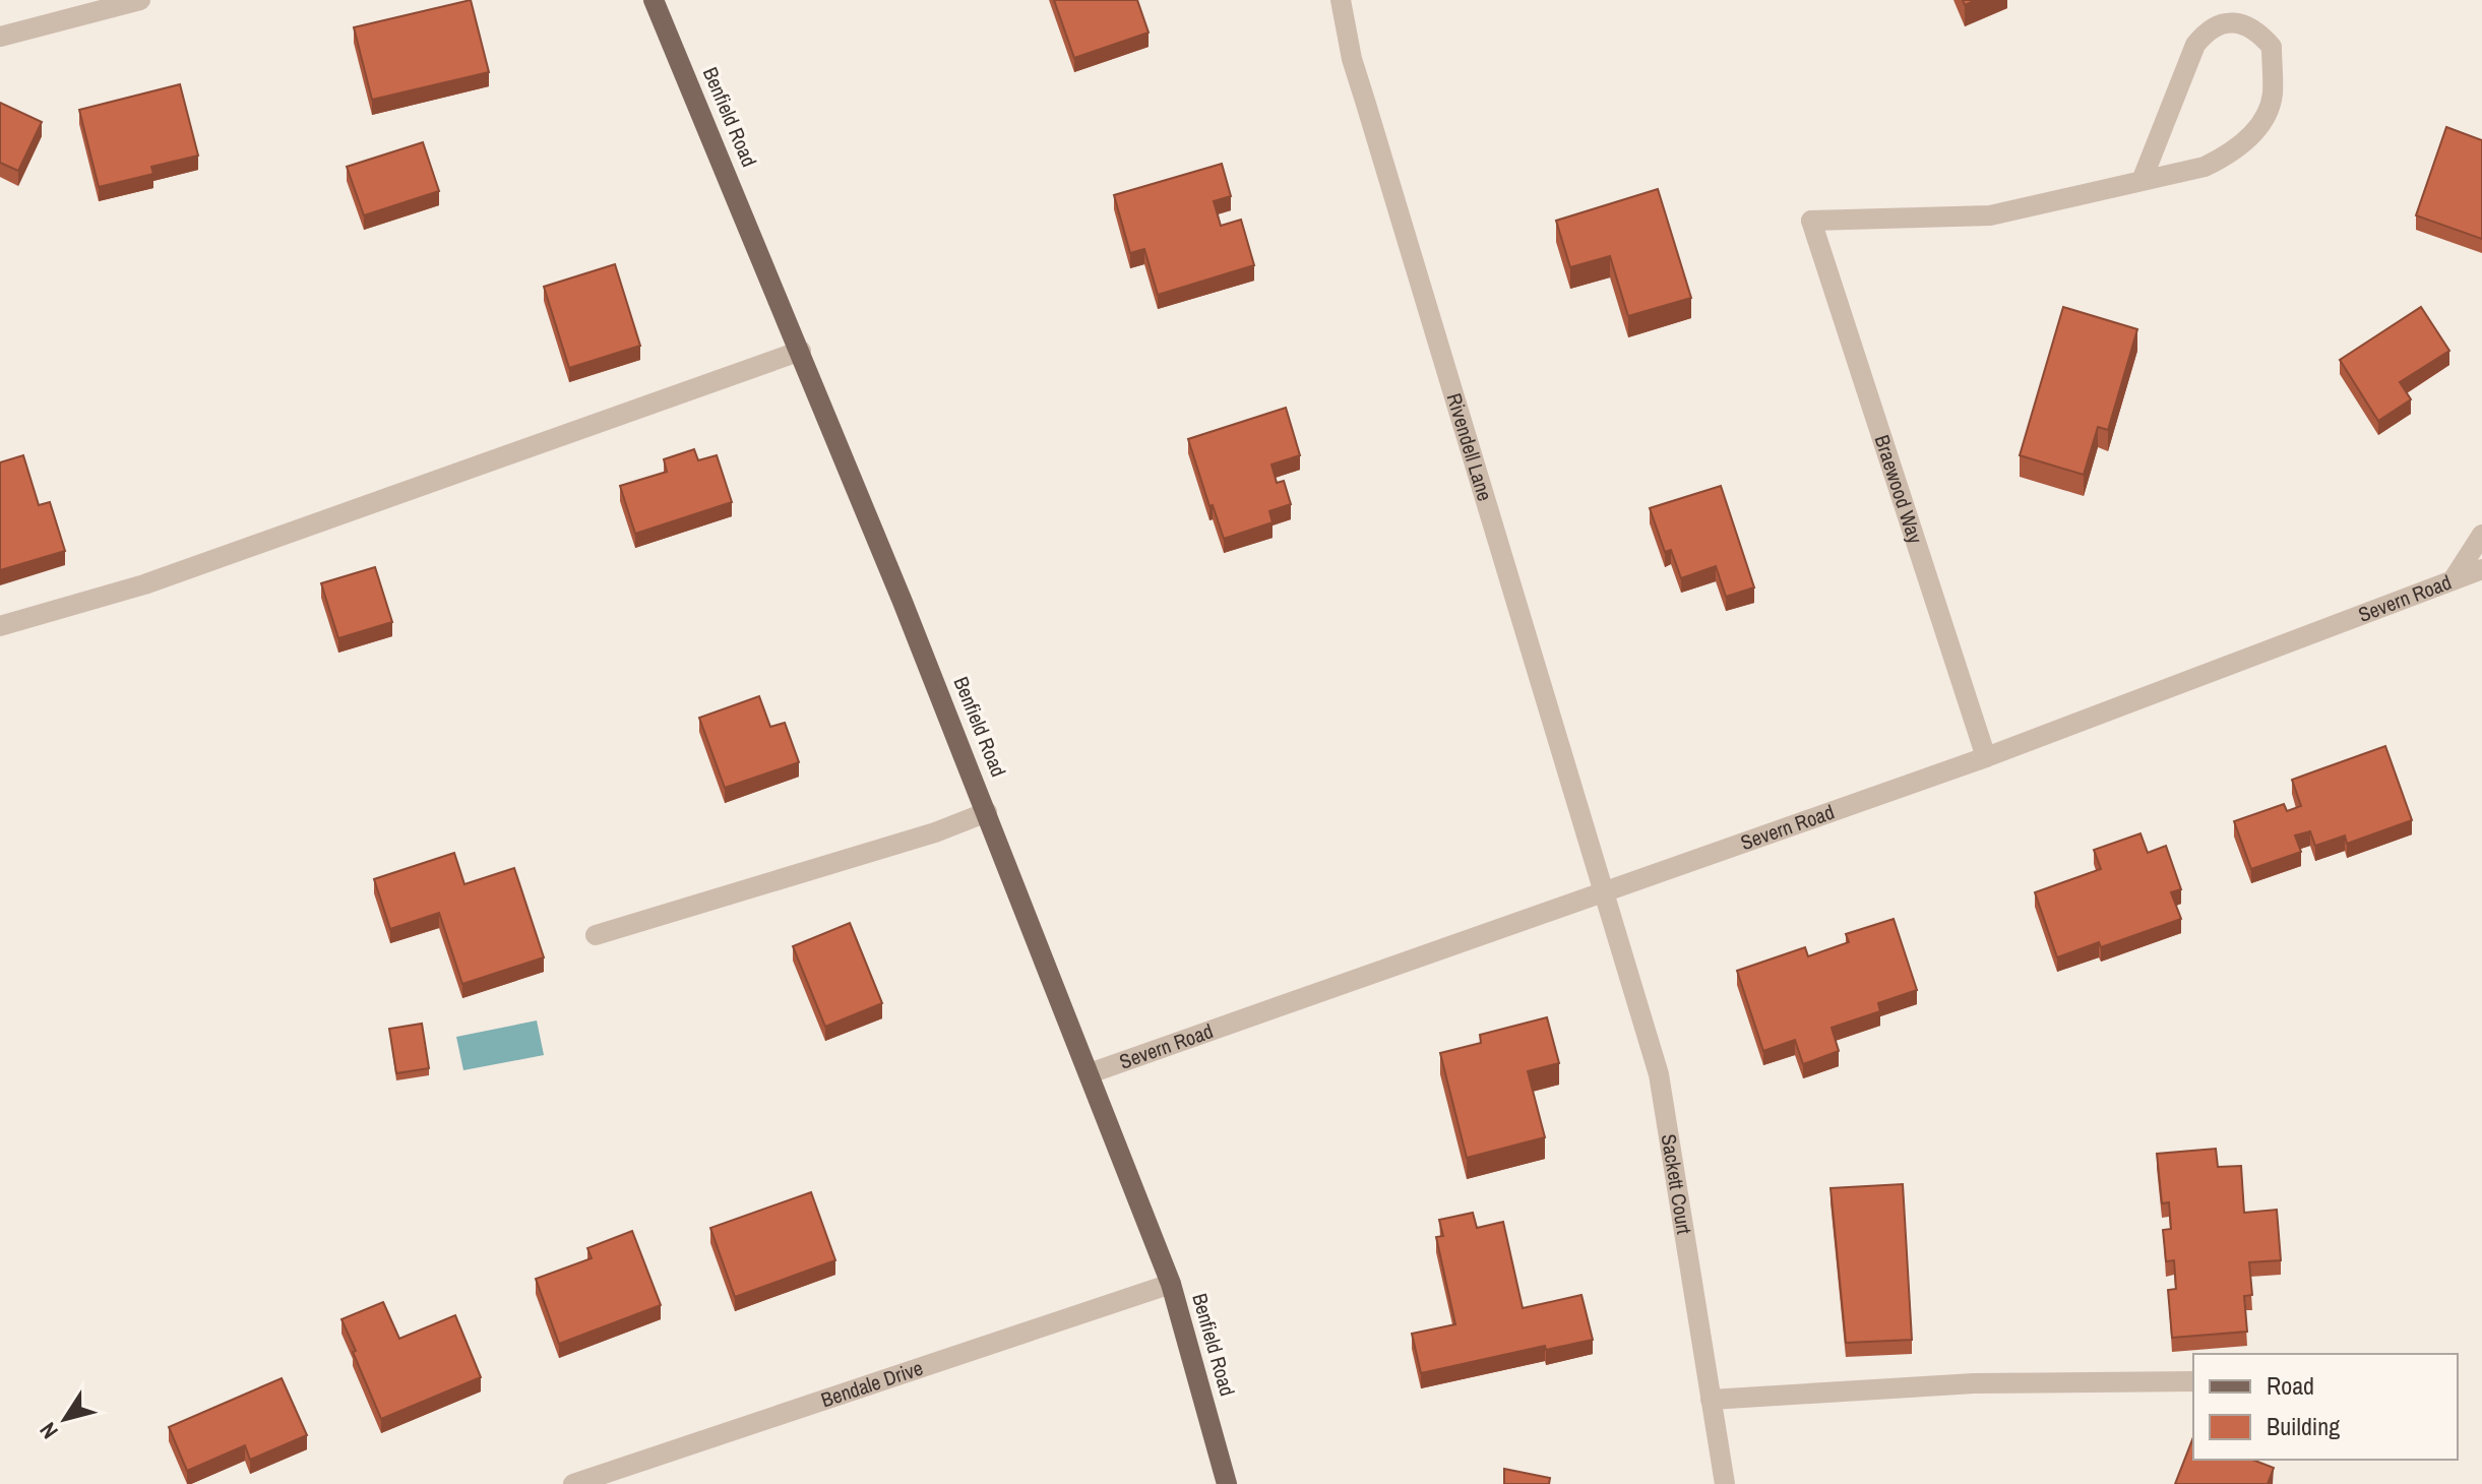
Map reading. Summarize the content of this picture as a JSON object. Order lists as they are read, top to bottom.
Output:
{
  "streets": {
    "main road": ["Benfield Road"],
    "street": [
      "Rivendell Lane",
      "Braewood Way",
      "Severn Road",
      "Sackett Court",
      "Bendale Drive"
    ]
  },
  "crossings": [
    ["Benfield Road", "Severn Road"],
    ["Benfield Road", "Bendale Drive"],
    ["Rivendell Lane", "Severn Road"],
    ["Rivendell Lane", "Sackett Court"],
    ["Braewood Way", "Severn Road"],
    ["Severn Road", "Sackett Court"]
  ],
  "legend": ["Road", "Building"],
  "north": "bottom left"
}
